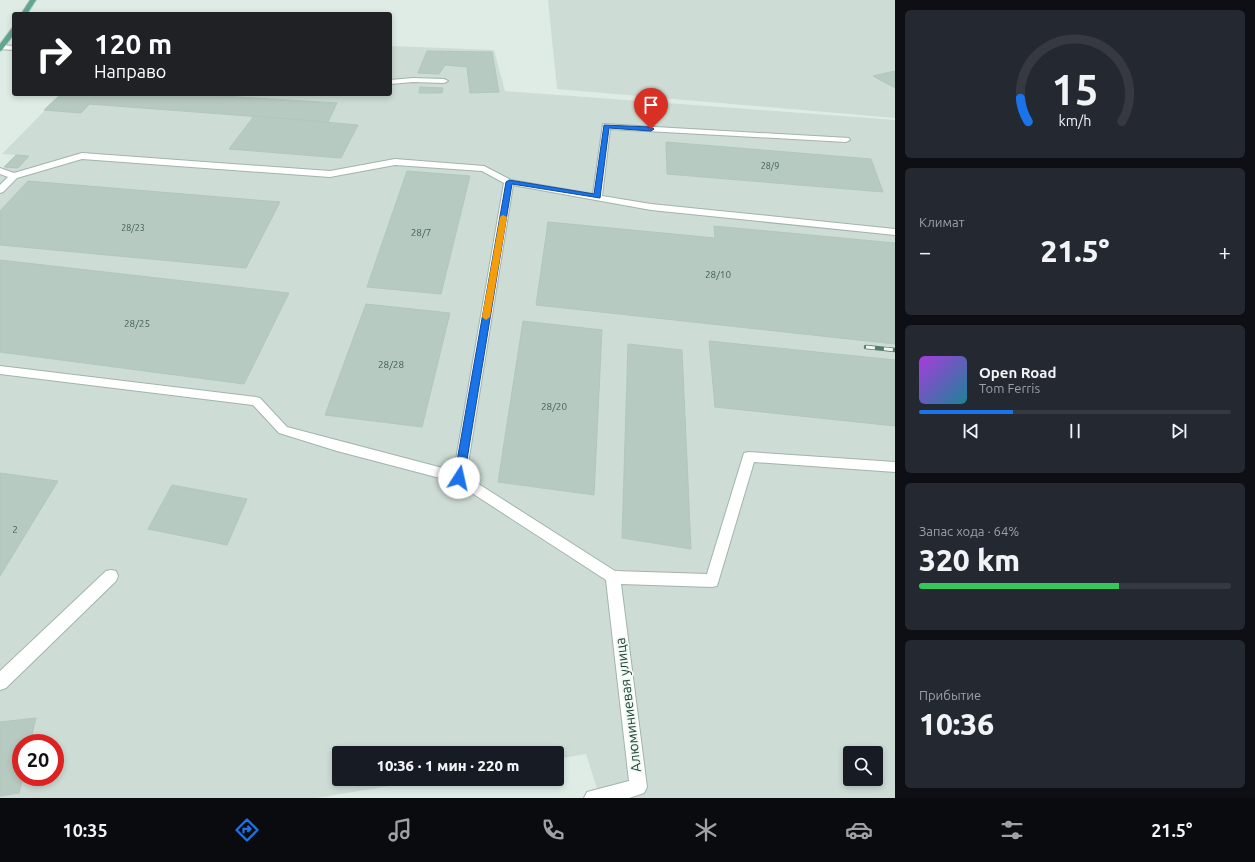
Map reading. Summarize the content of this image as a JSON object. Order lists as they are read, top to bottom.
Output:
{
  "streets": {
    "lane": ["Алюминиевая улица"]
  },
  "house_numbers": [
    "28/9",
    "28/23",
    "28/7",
    "28/10",
    "28/25",
    "28/28",
    "28/20",
    "2"
  ],
  "page": {
    "turn": ["120 m", "Направо"],
    "tile": [
      "Климат",
      ["Запас хода · 64%", "320 km"],
      ["Прибытие", "10:36"]
    ],
    "heat": ["−", "21.5°", "+"],
    "song": ["Open Road", "Tom Ferris"],
    "limit": "20",
    "trip": "10:36 · 1 мин · 220 m",
    "tabs": ["10:35", "21.5°"],
    "gauge": ["15", "km/h"]
  }
}
